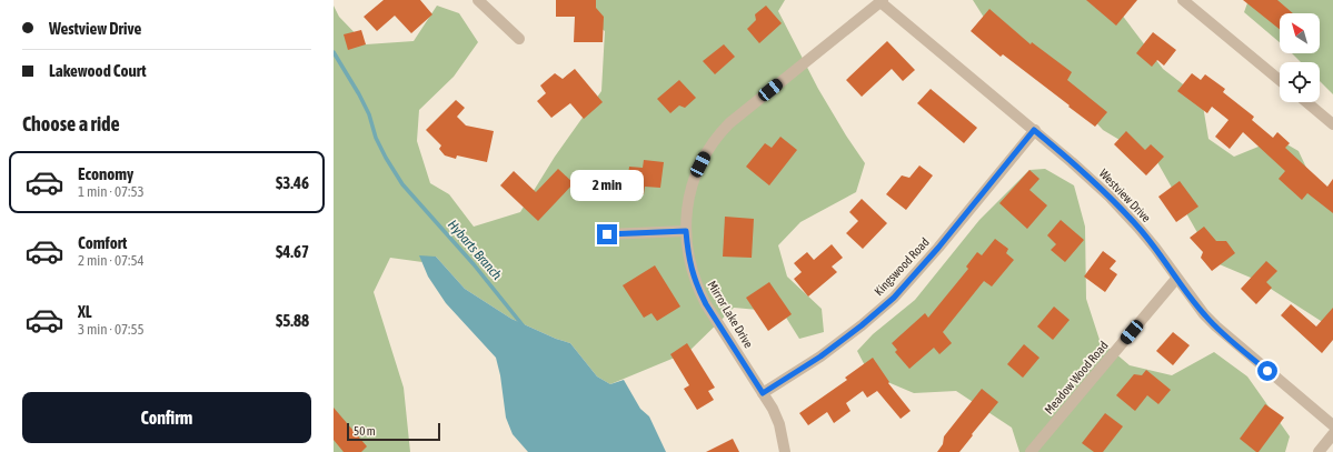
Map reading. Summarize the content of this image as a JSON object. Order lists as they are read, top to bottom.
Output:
{
  "streets": {
    "street": [
      "Westview Drive",
      "Kingswood Road",
      "Mirror Lake Drive",
      "Meadow Wood Road"
    ]
  },
  "crossings": [
    ["Westview Drive", "Kingswood Road"],
    ["Westview Drive", "Mirror Lake Drive"],
    ["Westview Drive", "Meadow Wood Road"],
    ["Kingswood Road", "Mirror Lake Drive"]
  ],
  "water": ["Hybarts Branch"],
  "scale_bar": "50 m",
  "north": "top left",
  "page": {
    "banner": ["Westview Drive", "Lakewood Court"],
    "heading": "Choose a ride",
    "list": [
      {
        "name": "Economy",
        "note": "1 min · 07:53",
        "value": "$3.46"
      },
      {
        "name": "Comfort",
        "note": "2 min · 07:54",
        "value": "$4.67"
      },
      {
        "name": "XL",
        "note": "3 min · 07:55",
        "value": "$5.88"
      }
    ],
    "bubble": "2 min",
    "buttons": "Confirm",
    "scale": "50 m"
  }
}
